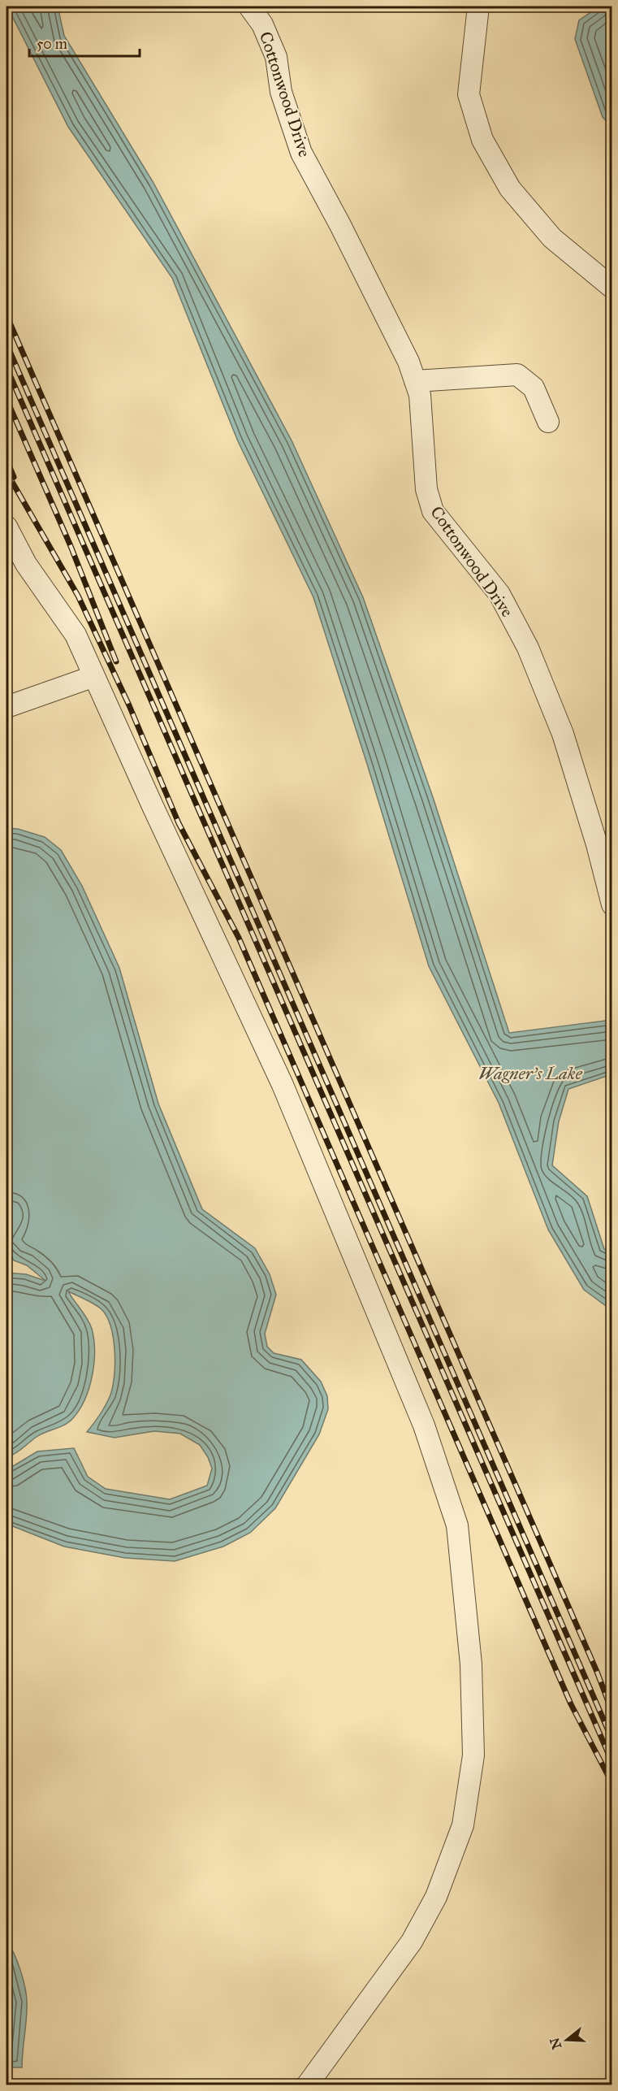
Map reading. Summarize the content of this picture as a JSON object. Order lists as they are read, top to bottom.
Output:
{
  "streets": {
    "street": ["Cottonwood Drive"]
  },
  "water": ["Wagner's Lake"],
  "scale_bar": "50 m",
  "north": "left"
}
